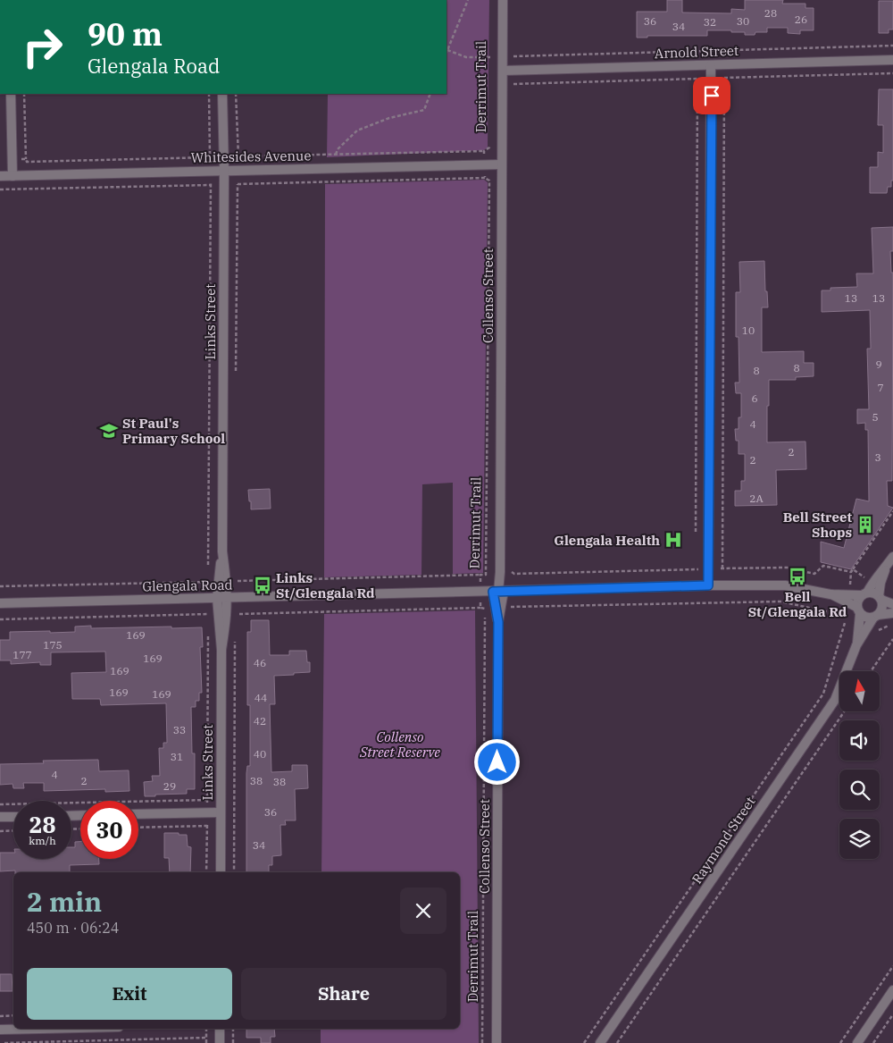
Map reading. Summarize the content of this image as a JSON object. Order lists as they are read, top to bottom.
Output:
{
  "streets": {
    "street": [
      "Arnold Street",
      "Whitesides Avenue",
      "Collenso Street",
      "Links Street",
      "Glengala Road",
      "Raymond Street"
    ],
    "path": ["Derrimut Trail"]
  },
  "crossings": [
    ["Arnold Street", "Collenso Street"],
    ["Derrimut Trail", "Whitesides Avenue"],
    ["Derrimut Trail", "Glengala Road"],
    ["Whitesides Avenue", "Collenso Street"],
    ["Whitesides Avenue", "Links Street"],
    ["Collenso Street", "Glengala Road"],
    ["Links Street", "Glengala Road"],
    ["Glengala Road", "Raymond Street"]
  ],
  "parks": ["Collenso Street Reserve"],
  "places": {
    "school or university": ["St Paul's Primary School"],
    "building": ["Bell Street Shops"],
    "hospital": ["Glengala Health"],
    "bus stop": ["Bell St/Glengala Rd", "Links St/Glengala Rd"]
  },
  "house_numbers": [
    "28",
    "26",
    "36",
    "30",
    "32",
    "34",
    "13",
    "13",
    "10",
    "9",
    "8",
    "8",
    "7",
    "6",
    "5",
    "4",
    "2",
    "3",
    "2",
    "2A",
    "169",
    "175",
    "177",
    "169",
    "46",
    "169",
    "169",
    "169",
    "44",
    "42",
    "33",
    "40",
    "31",
    "4",
    "2",
    "38",
    "38",
    "29",
    "36",
    "34"
  ],
  "north": "top",
  "page": {
    "turn": ["90 m", "Glengala Road"],
    "speed": "28 km/h",
    "limit": "30",
    "heading": ["2 min", "450 m · 06:24"],
    "buttons": ["Exit", "Share"]
  }
}
